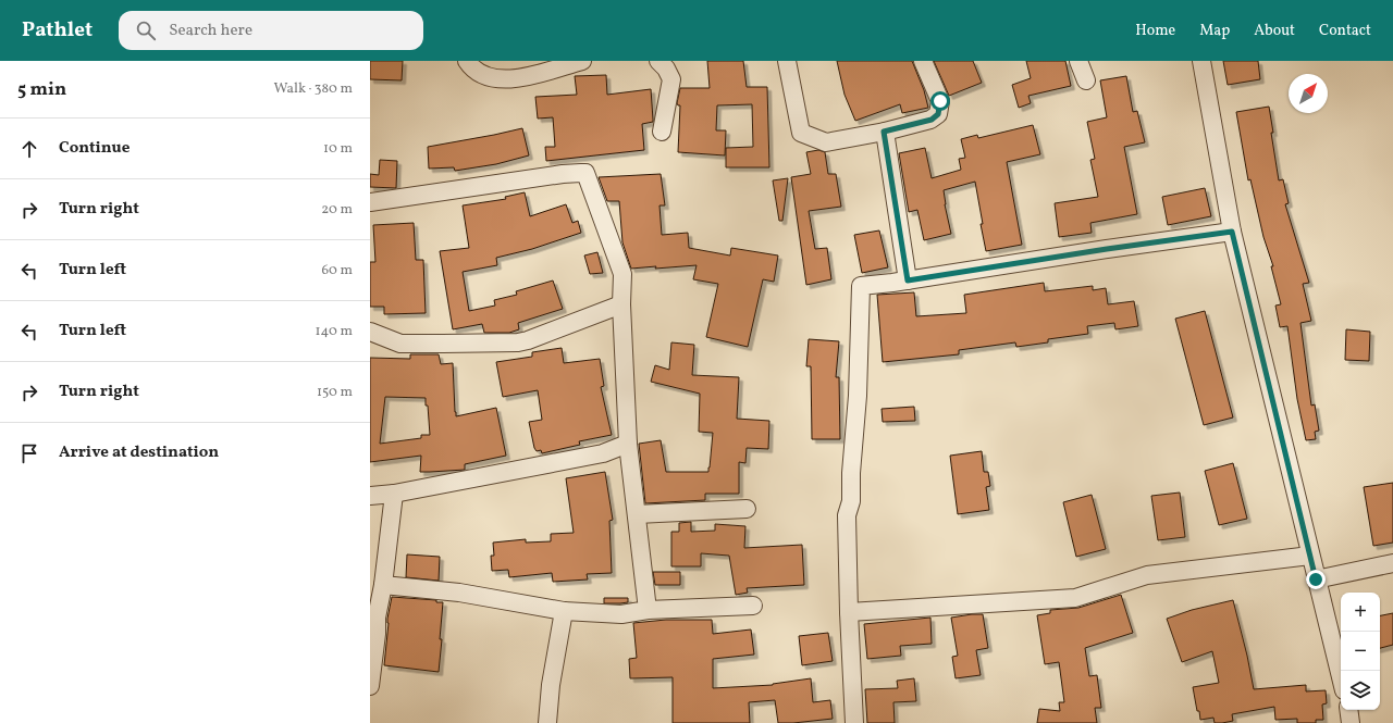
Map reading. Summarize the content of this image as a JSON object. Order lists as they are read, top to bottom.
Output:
{
  "north": "top right",
  "page": {
    "header": "Pathlet",
    "search": "Search here",
    "nav": [
      "Home",
      "Map",
      "About",
      "Contact"
    ],
    "heading": ["5 min", "Walk · 380 m"],
    "list": [
      ["Continue", "10 m"],
      ["Turn right", "20 m"],
      ["Turn left", "60 m"],
      ["Turn left", "140 m"],
      ["Turn right", "150 m"],
      "Arrive at destination"
    ],
    "map_buttons": ["+", "−"]
  }
}
